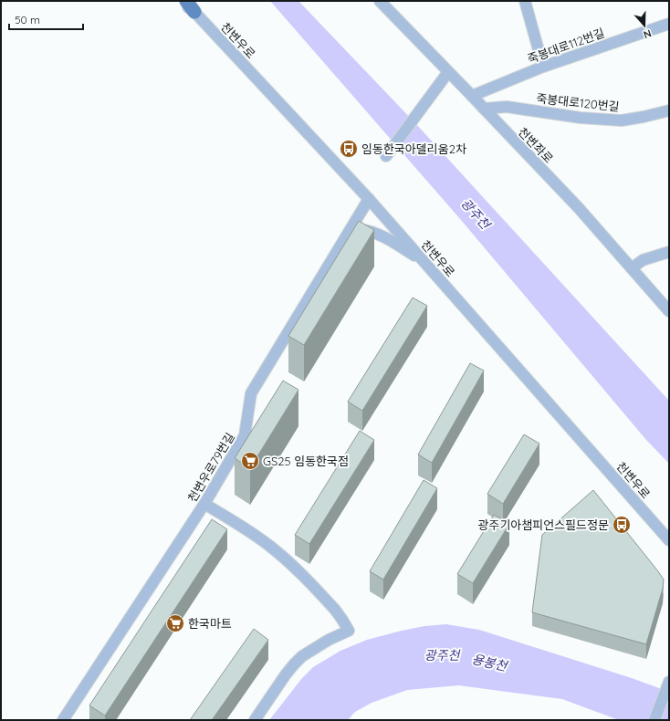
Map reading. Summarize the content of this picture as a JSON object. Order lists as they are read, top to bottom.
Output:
{
  "streets": {
    "street": [
      "천변우로",
      "죽봉대로112번길",
      "죽봉대로120번길",
      "천변좌로",
      "천변우로79번길"
    ]
  },
  "crossings": [
    ["천변우로", "천변우로79번길"],
    ["죽봉대로112번길", "천변좌로"],
    ["죽봉대로120번길", "천변좌로"]
  ],
  "water": ["광주천", "용봉천"],
  "places": {
    "bus stop": ["임동한국아델리움2차", "광주기아챔피언스필드정문"],
    "supermarket": ["GS25 임동한국점", "한국마트"]
  },
  "scale_bar": "50 m",
  "north": "bottom"
}
